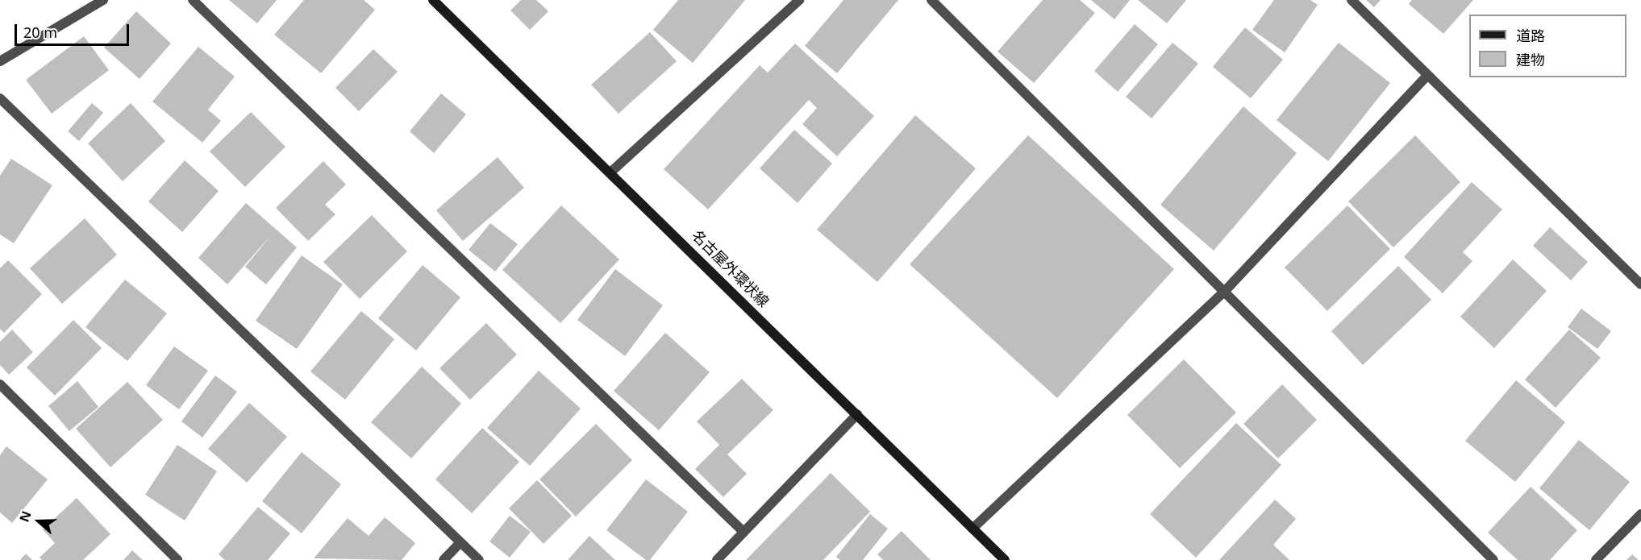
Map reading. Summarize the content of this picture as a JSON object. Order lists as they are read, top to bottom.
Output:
{
  "streets": {
    "main road": ["名古屋外環状線"]
  },
  "legend": ["道路", "建物"],
  "scale_bar": "20 m",
  "north": "left"
}
